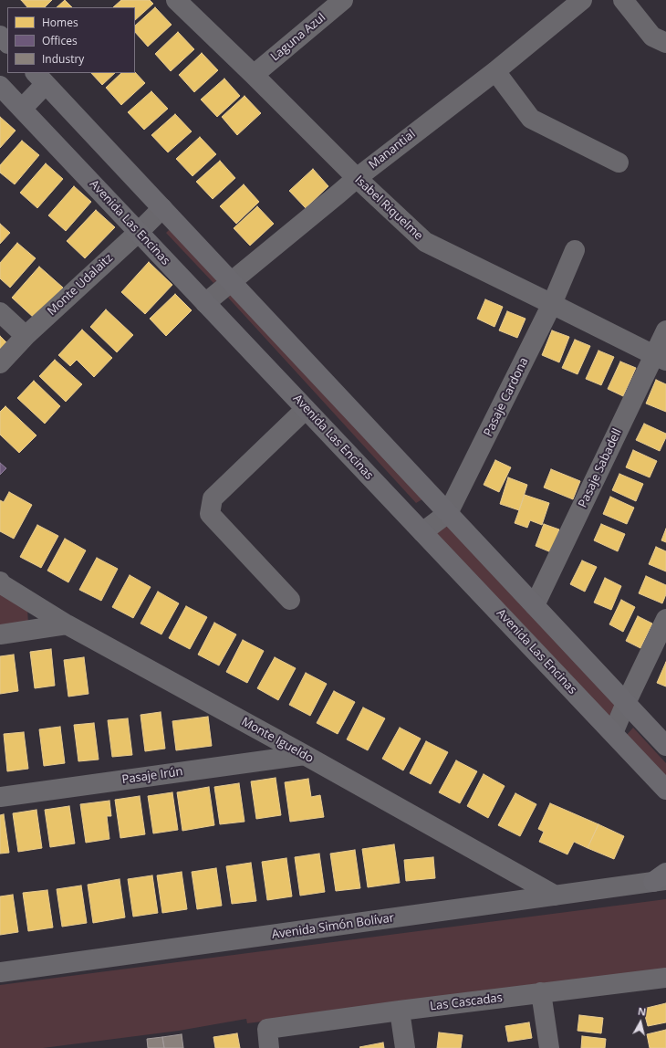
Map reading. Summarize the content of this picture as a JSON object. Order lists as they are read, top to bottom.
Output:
{
  "streets": {
    "main road": ["Avenida Las Encinas"],
    "street": [
      "Laguna Azul",
      "Manantial",
      "Isabel Riquelme",
      "Monte Udalaitz",
      "Pasaje Cardona",
      "Pasaje Sabadell",
      "Monte Igueldo",
      "Pasaje Irún",
      "Avenida Simón Bolívar",
      "Las Cascadas"
    ]
  },
  "crossings": [
    ["Laguna Azul", "Isabel Riquelme"],
    ["Manantial", "Isabel Riquelme"],
    ["Manantial", "Avenida Las Encinas"],
    ["Isabel Riquelme", "Pasaje Cardona"],
    ["Isabel Riquelme", "Pasaje Sabadell"],
    ["Avenida Las Encinas", "Monte Udalaitz"],
    ["Avenida Las Encinas", "Pasaje Cardona"],
    ["Monte Igueldo", "Pasaje Irún"],
    ["Monte Igueldo", "Avenida Simón Bolívar"]
  ],
  "legend": ["Homes", "Offices", "Industry"],
  "north": "top"
}
